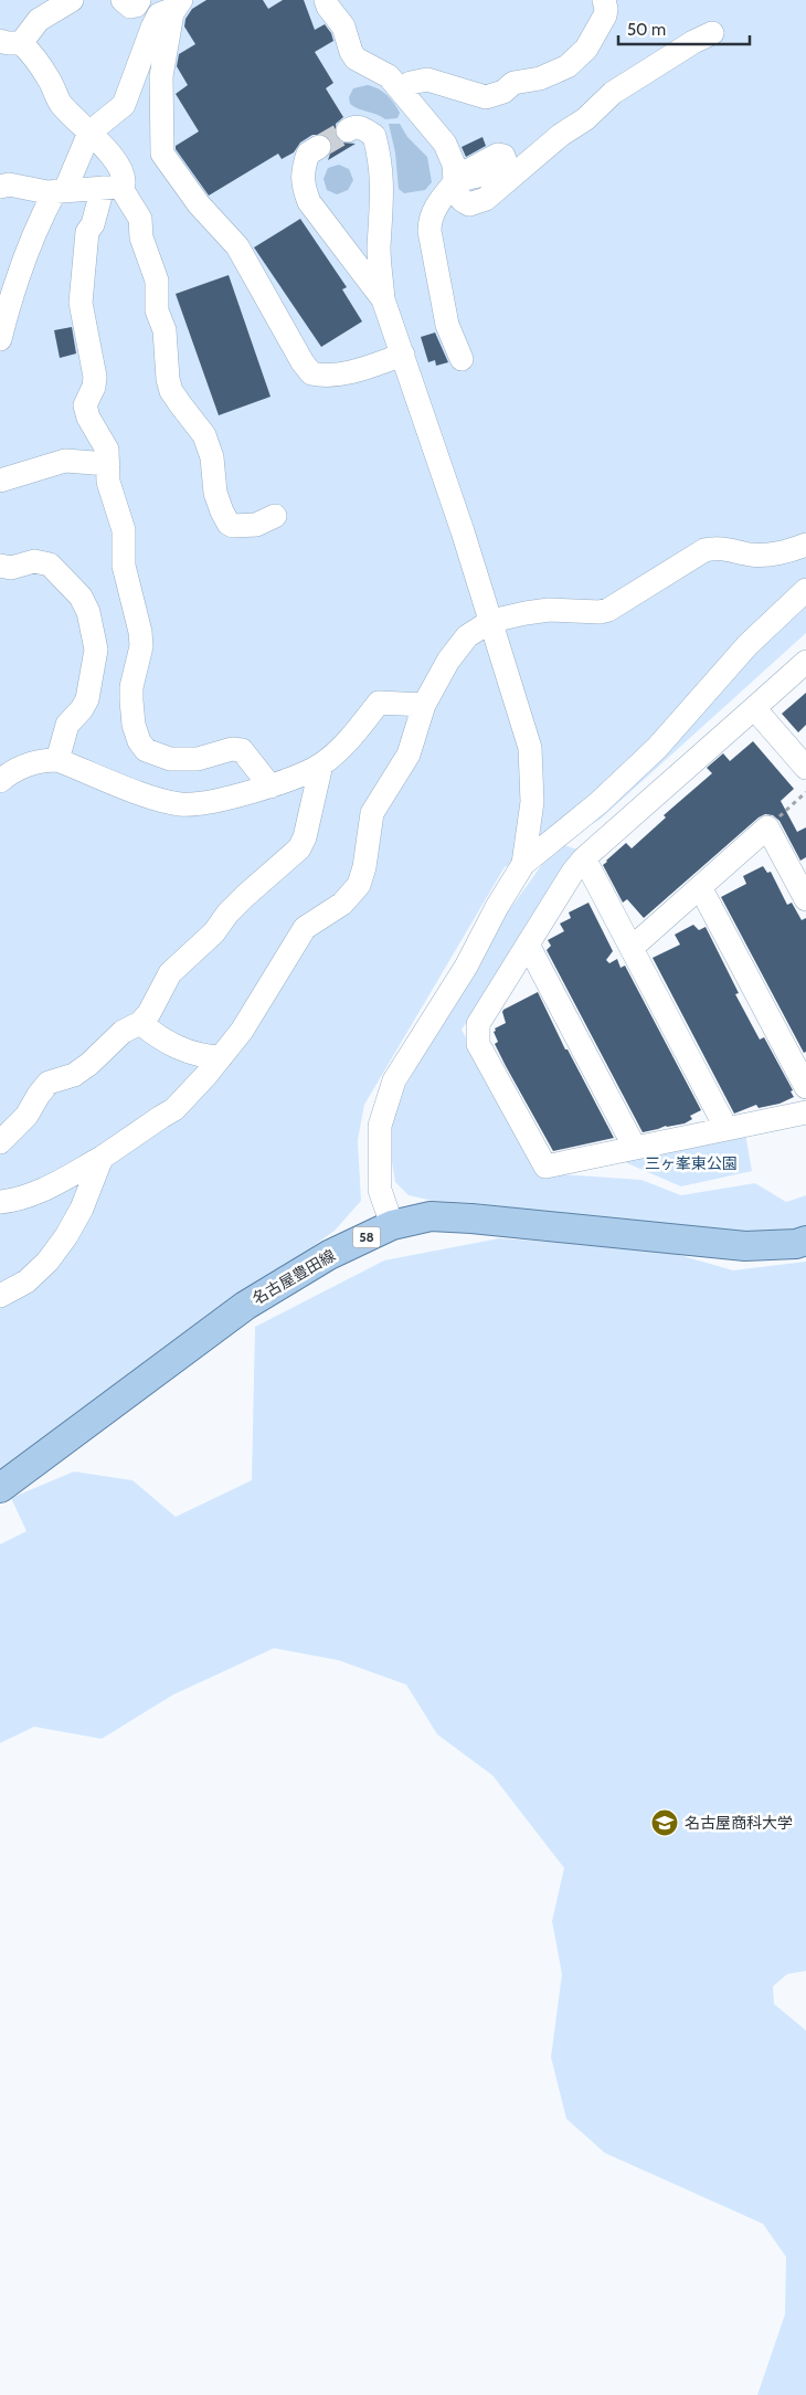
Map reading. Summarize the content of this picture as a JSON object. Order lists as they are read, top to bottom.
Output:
{
  "streets": {
    "main road": ["58", "名古屋豊田線"]
  },
  "parks": ["三ヶ峯東公園"],
  "places": {
    "school or university": ["名古屋商科大学"]
  },
  "scale_bar": "50 m"
}
